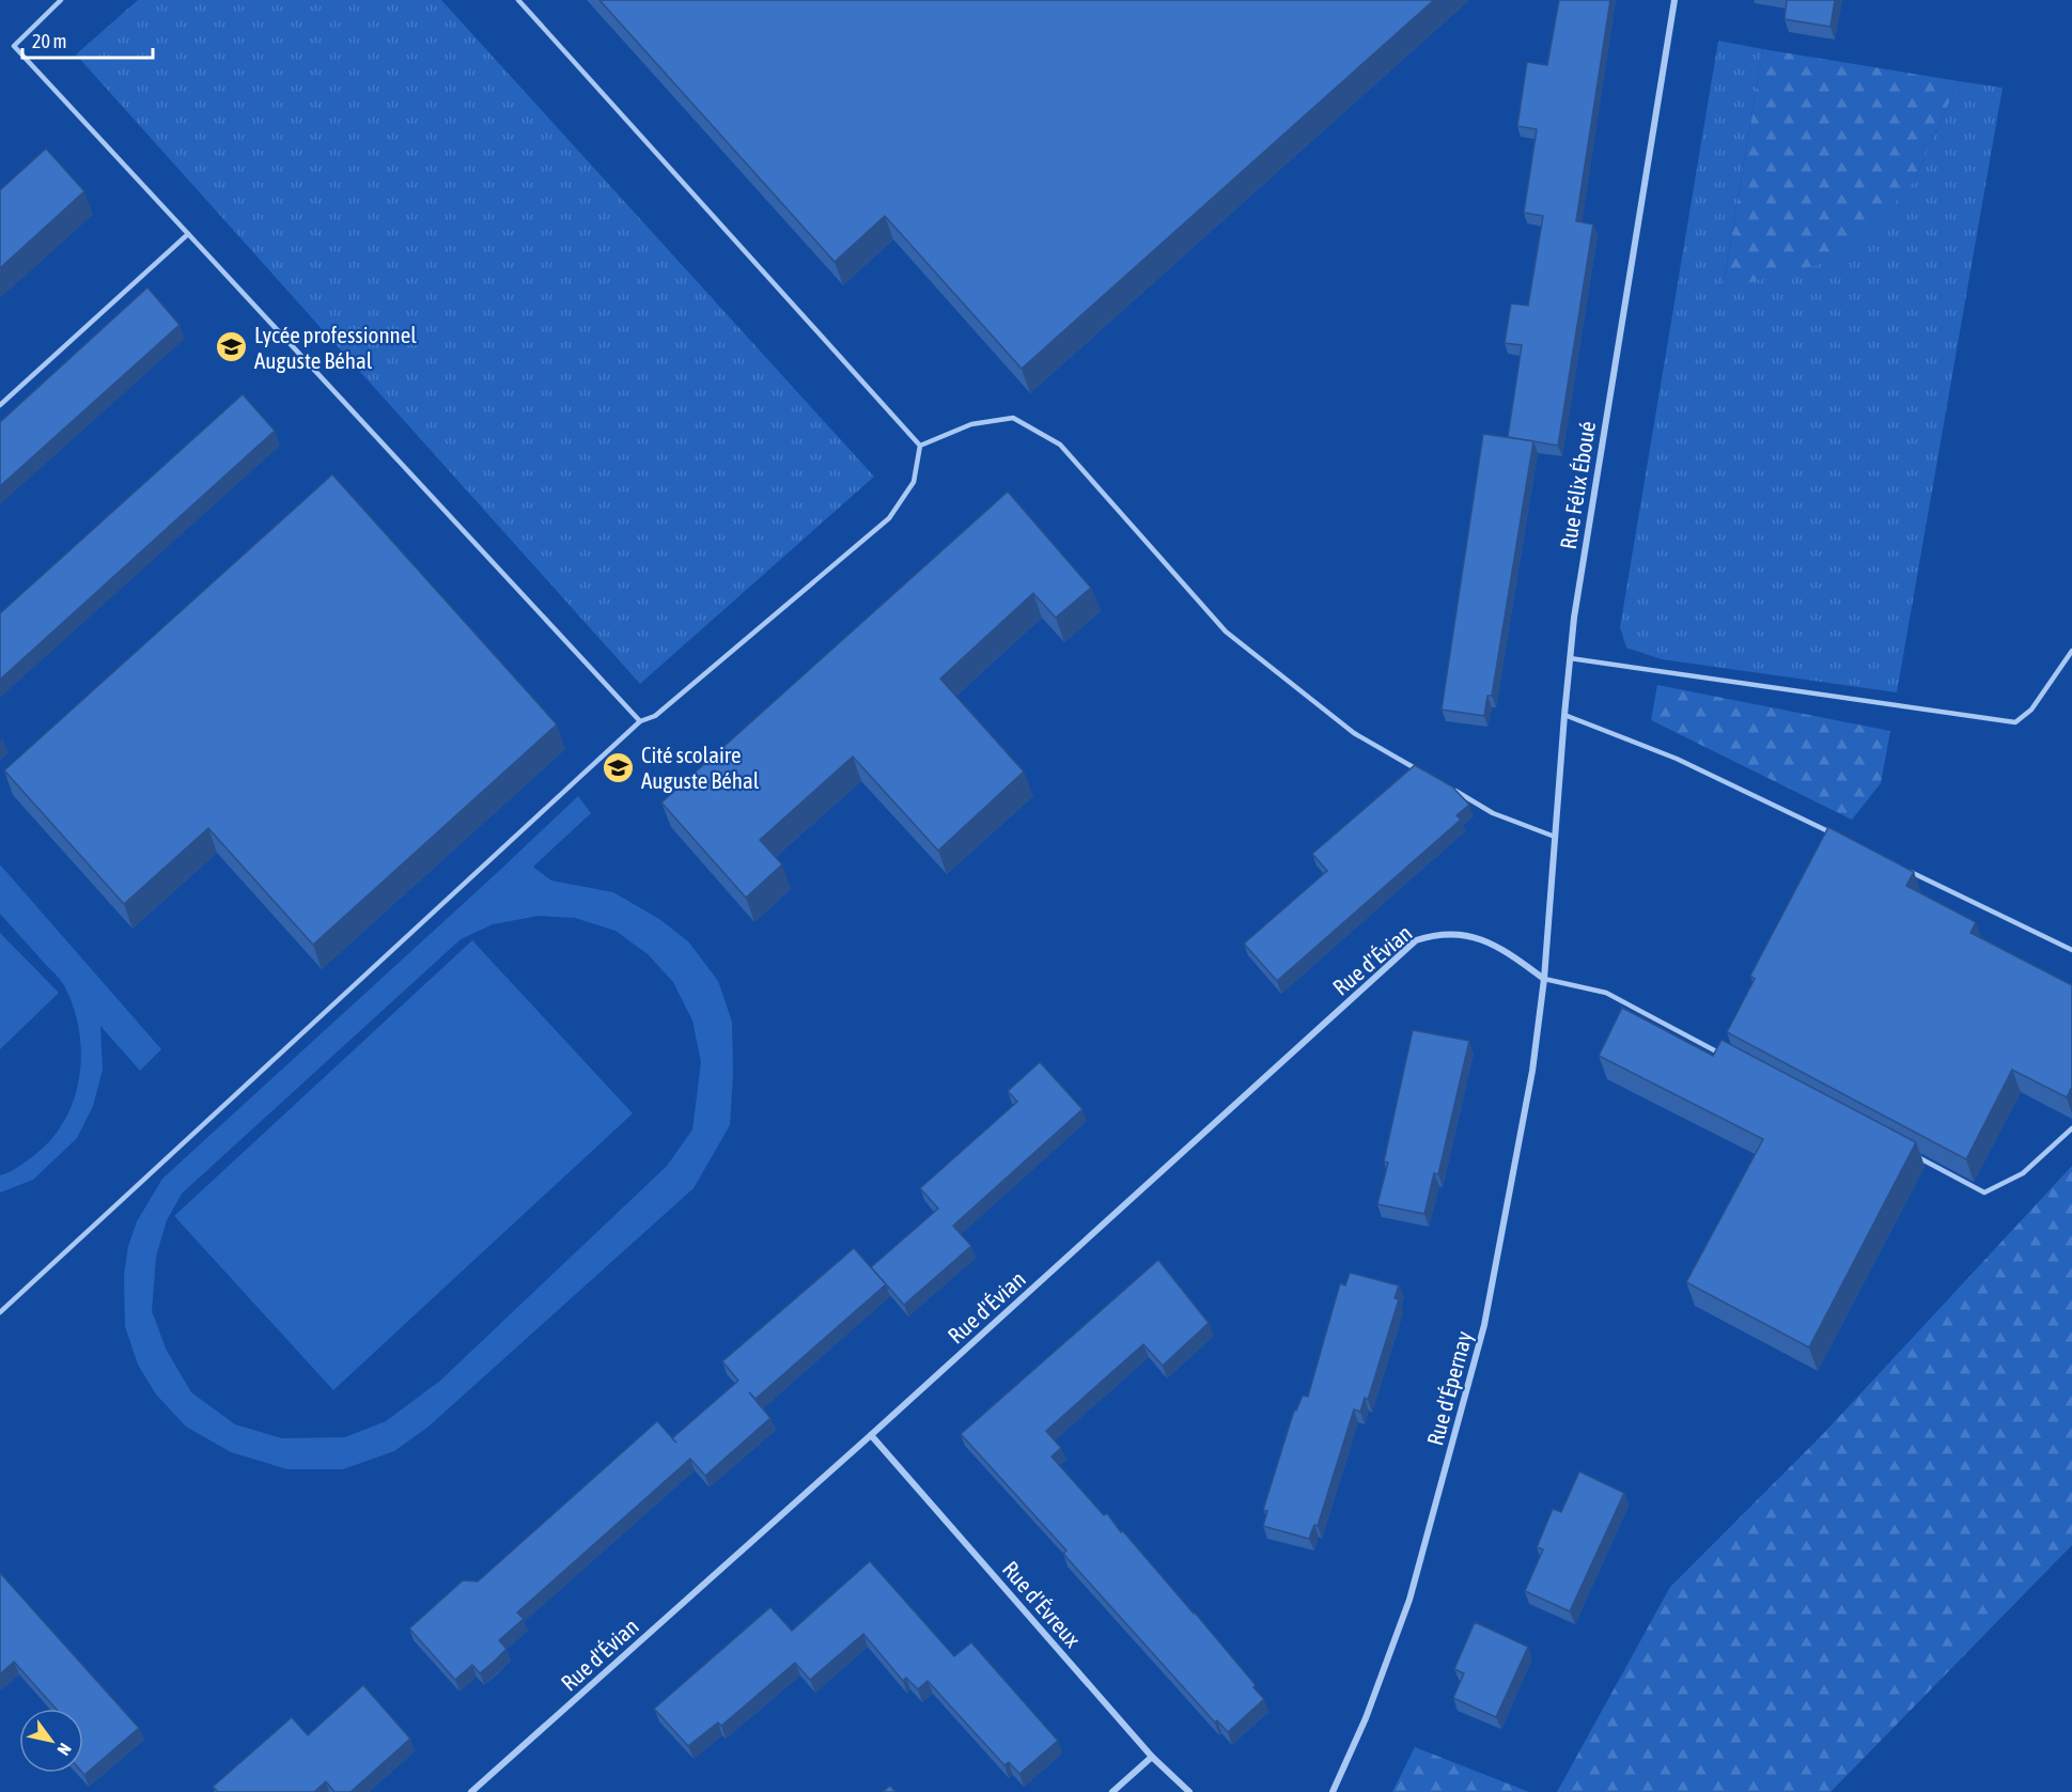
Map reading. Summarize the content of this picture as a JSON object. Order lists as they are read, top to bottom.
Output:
{
  "streets": {
    "street": [
      "Rue Félix Éboué",
      "Rue d'Évian",
      "Rue d'Épernay",
      "Rue d'Évreux"
    ]
  },
  "crossings": [
    ["Rue Félix Éboué", "Rue d'Évian"],
    ["Rue Félix Éboué", "Rue d'Épernay"],
    ["Rue d'Évian", "Rue d'Épernay"],
    ["Rue d'Évian", "Rue d'Évreux"]
  ],
  "places": {
    "school or university": ["Lycée professionnel Auguste Béhal", "Cité scolaire Auguste Béhal"]
  },
  "scale_bar": "20 m",
  "north": "bottom right"
}
